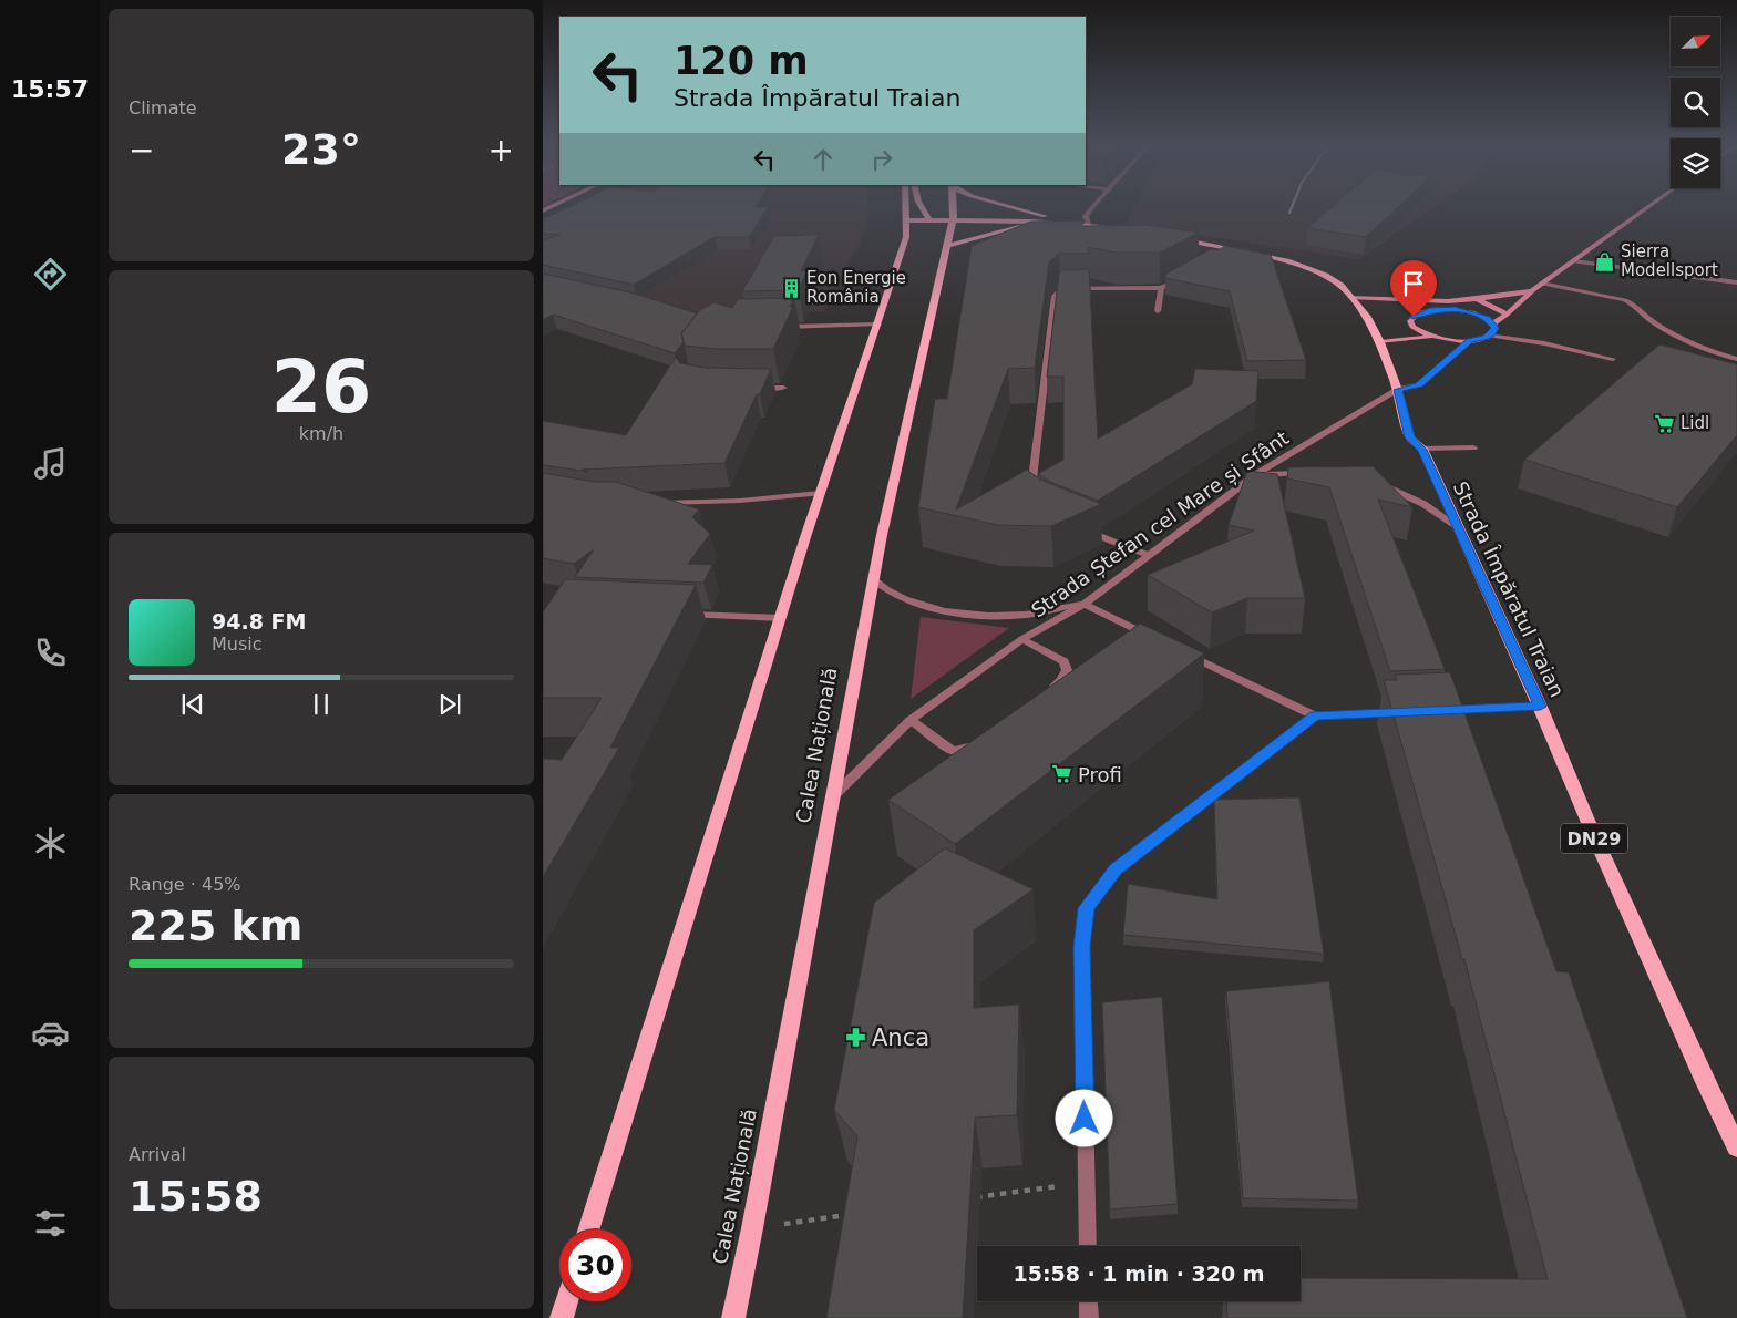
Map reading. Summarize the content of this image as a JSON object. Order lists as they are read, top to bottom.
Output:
{
  "streets": {
    "main road": [
      "Strada Ștefan cel Mare și Sfânt",
      "Strada Împăratul Traian",
      "Calea Națională",
      "DN29"
    ]
  },
  "crossings": [
    ["Strada Ștefan cel Mare și Sfânt", "Strada Împăratul Traian"],
    ["Strada Ștefan cel Mare și Sfânt", "Calea Națională"],
    ["Strada Ștefan cel Mare și Sfânt", "DN29"],
    ["Strada Împăratul Traian", "DN29"]
  ],
  "places": {
    "shop": ["Sierra Modellsport"],
    "building": ["Eon Energie România"],
    "supermarket": ["Lidl", "Profi"],
    "pharmacy": ["Anca"]
  },
  "north": "top right",
  "page": {
    "tabs": "15:57",
    "tile": [
      "Climate",
      ["26", "km/h"],
      ["Range · 45%", "225 km"],
      ["Arrival", "15:58"]
    ],
    "turn": ["120 m", "Strada Împăratul Traian"],
    "heat": ["−", "23°", "+"],
    "song": ["94.8 FM", "Music"],
    "limit": "30",
    "trip": "15:58 · 1 min · 320 m"
  }
}
